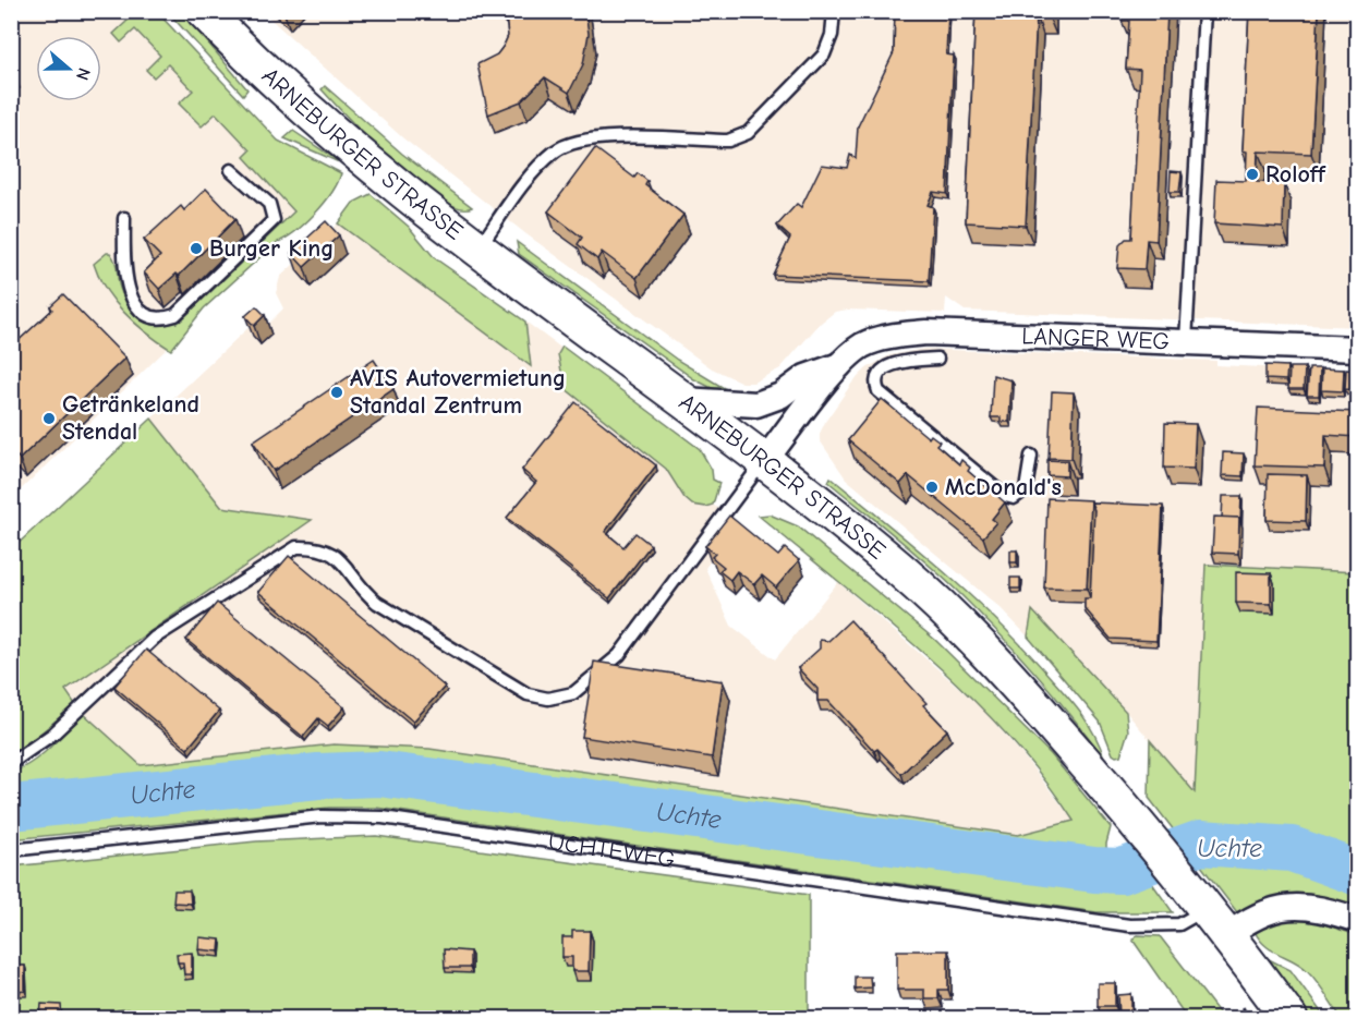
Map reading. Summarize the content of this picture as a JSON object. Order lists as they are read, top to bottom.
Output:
{
  "streets": {
    "main road": ["ARNEBURGER STRASSE"],
    "street": ["LANGER WEG"],
    "lane": ["UCHTEWEG"]
  },
  "crossings": [
    ["ARNEBURGER STRASSE", "LANGER WEG"],
    ["ARNEBURGER STRASSE", "UCHTEWEG"]
  ],
  "water": ["Uchte"],
  "places": [
    "Roloff",
    "Burger King",
    "AVIS Autovermietung Standal Zentrum",
    "Getränkeland Stendal",
    "McDonald's"
  ],
  "north": "right"
}
